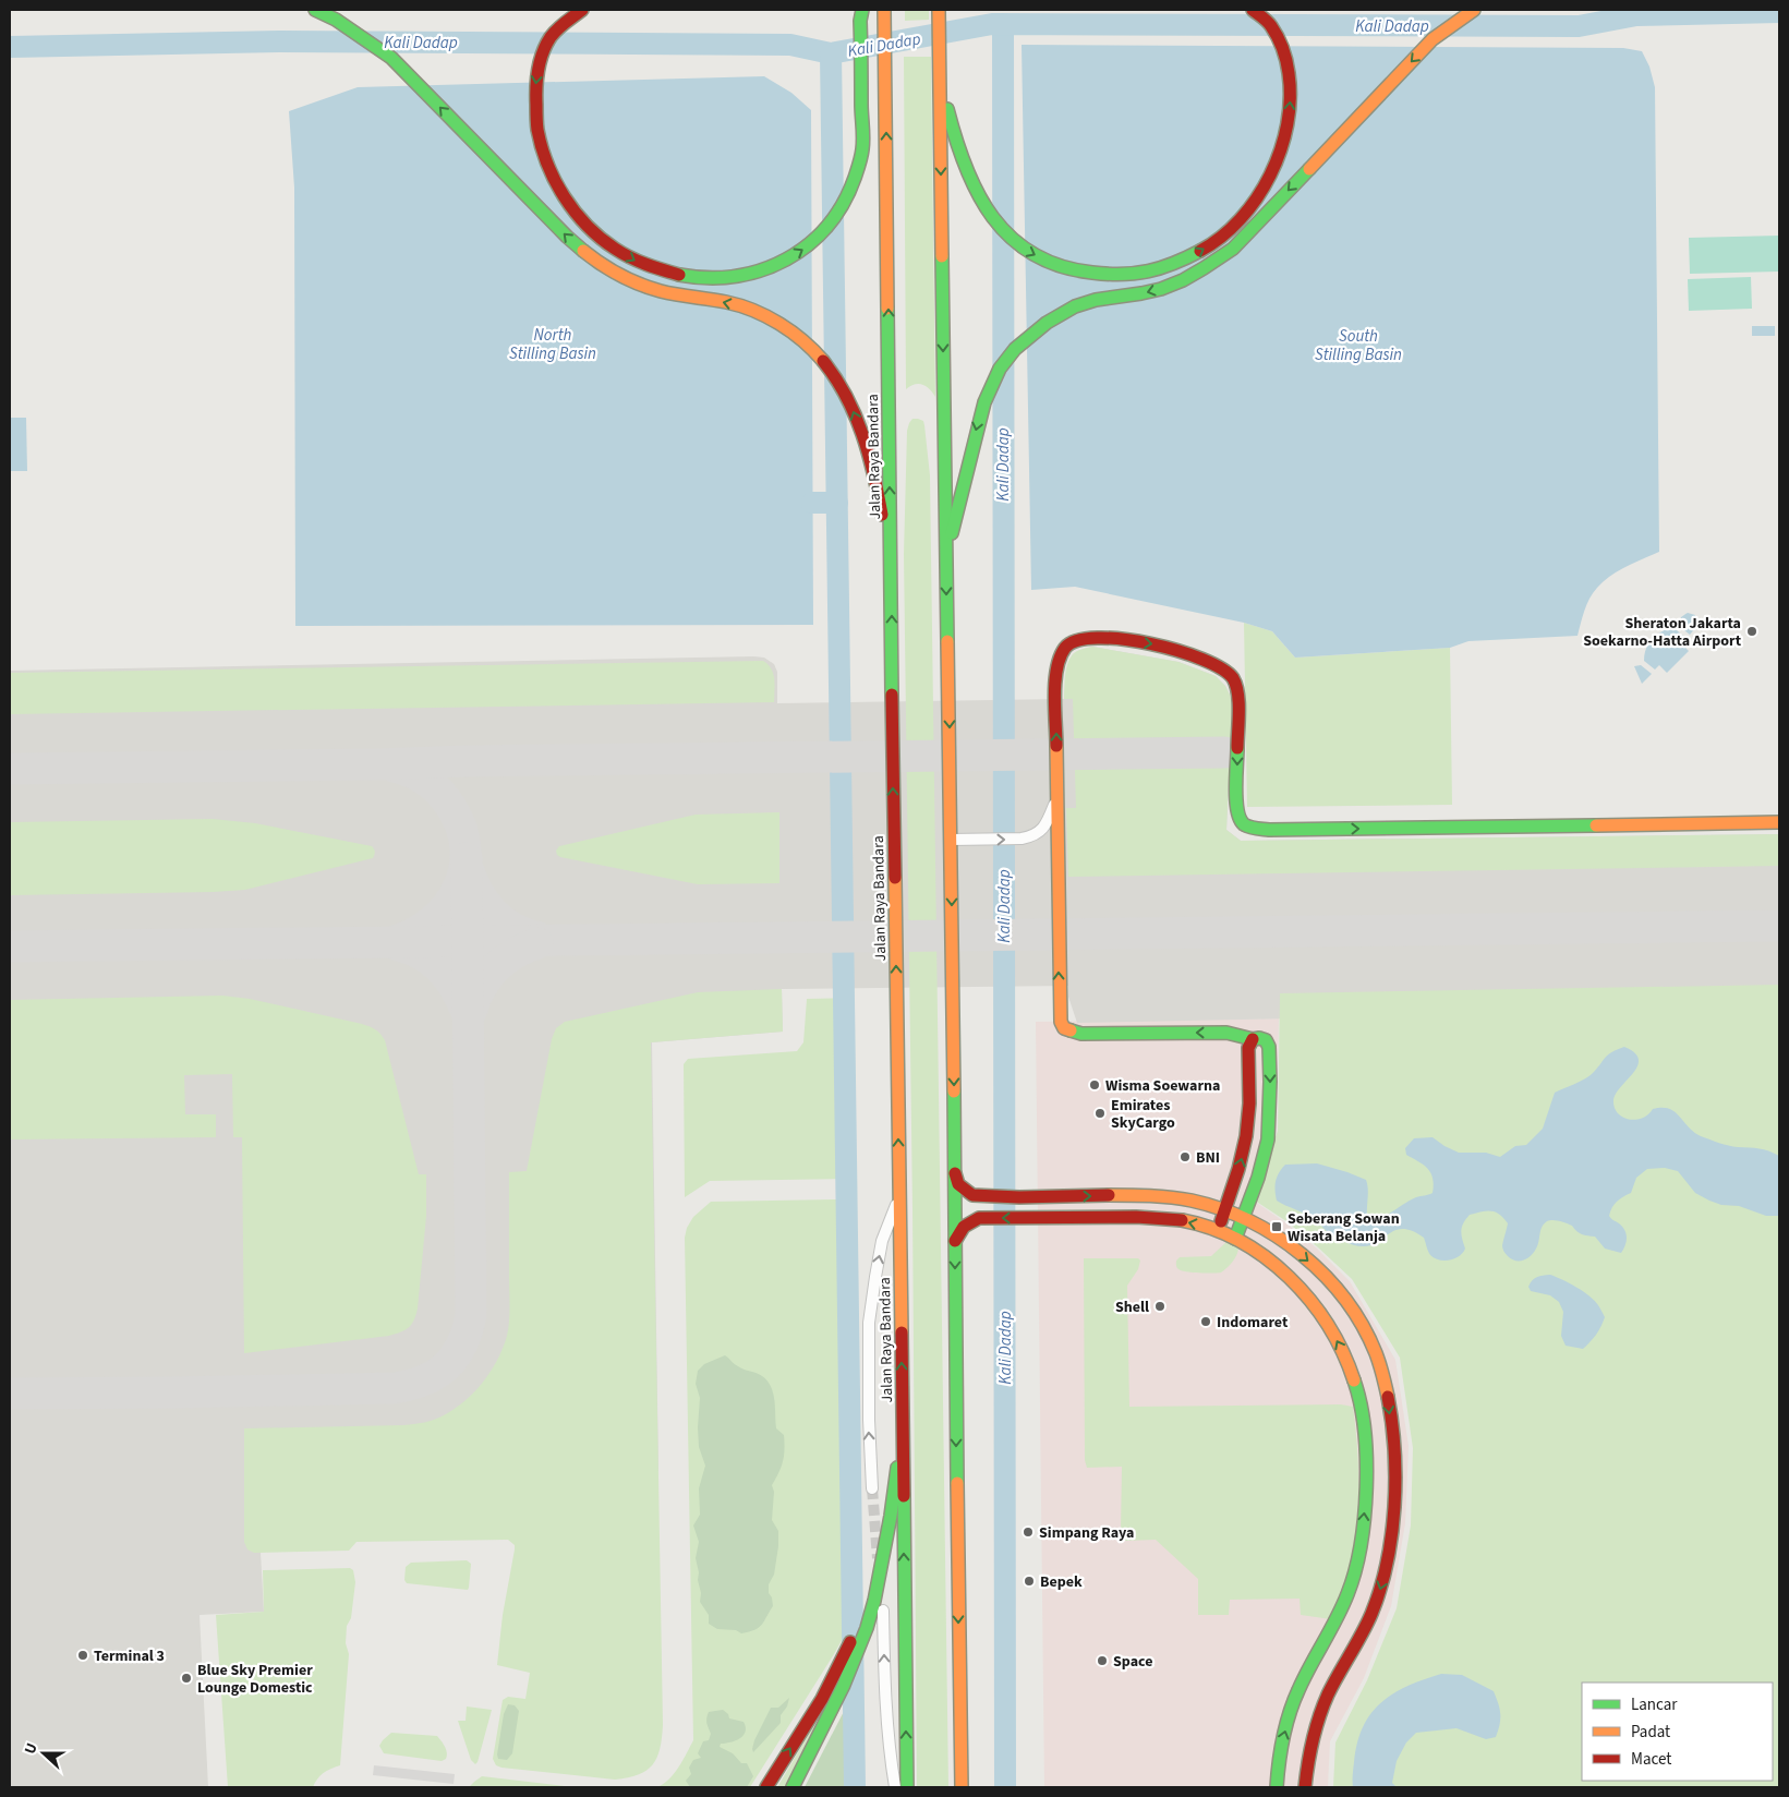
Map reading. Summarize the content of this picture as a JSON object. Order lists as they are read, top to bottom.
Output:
{
  "streets": {
    "main road": ["Jalan Raya Bandara"]
  },
  "water": ["Kali Dadap", "North Stilling Basin", "South Stilling Basin"],
  "places": {
    "other": [
      "Sheraton Jakarta Soekarno-Hatta Airport",
      "Wisma Soewarna",
      "Emirates SkyCargo",
      "BNI",
      "Shell",
      "Indomaret",
      "Simpang Raya",
      "Bepek",
      "Terminal 3",
      "Space",
      "Blue Sky Premier Lounge Domestic"
    ],
    "transit": ["Seberang Sowan Wisata Belanja"]
  },
  "legend": ["Lancar", "Padat", "Macet"],
  "north": "left"
}
